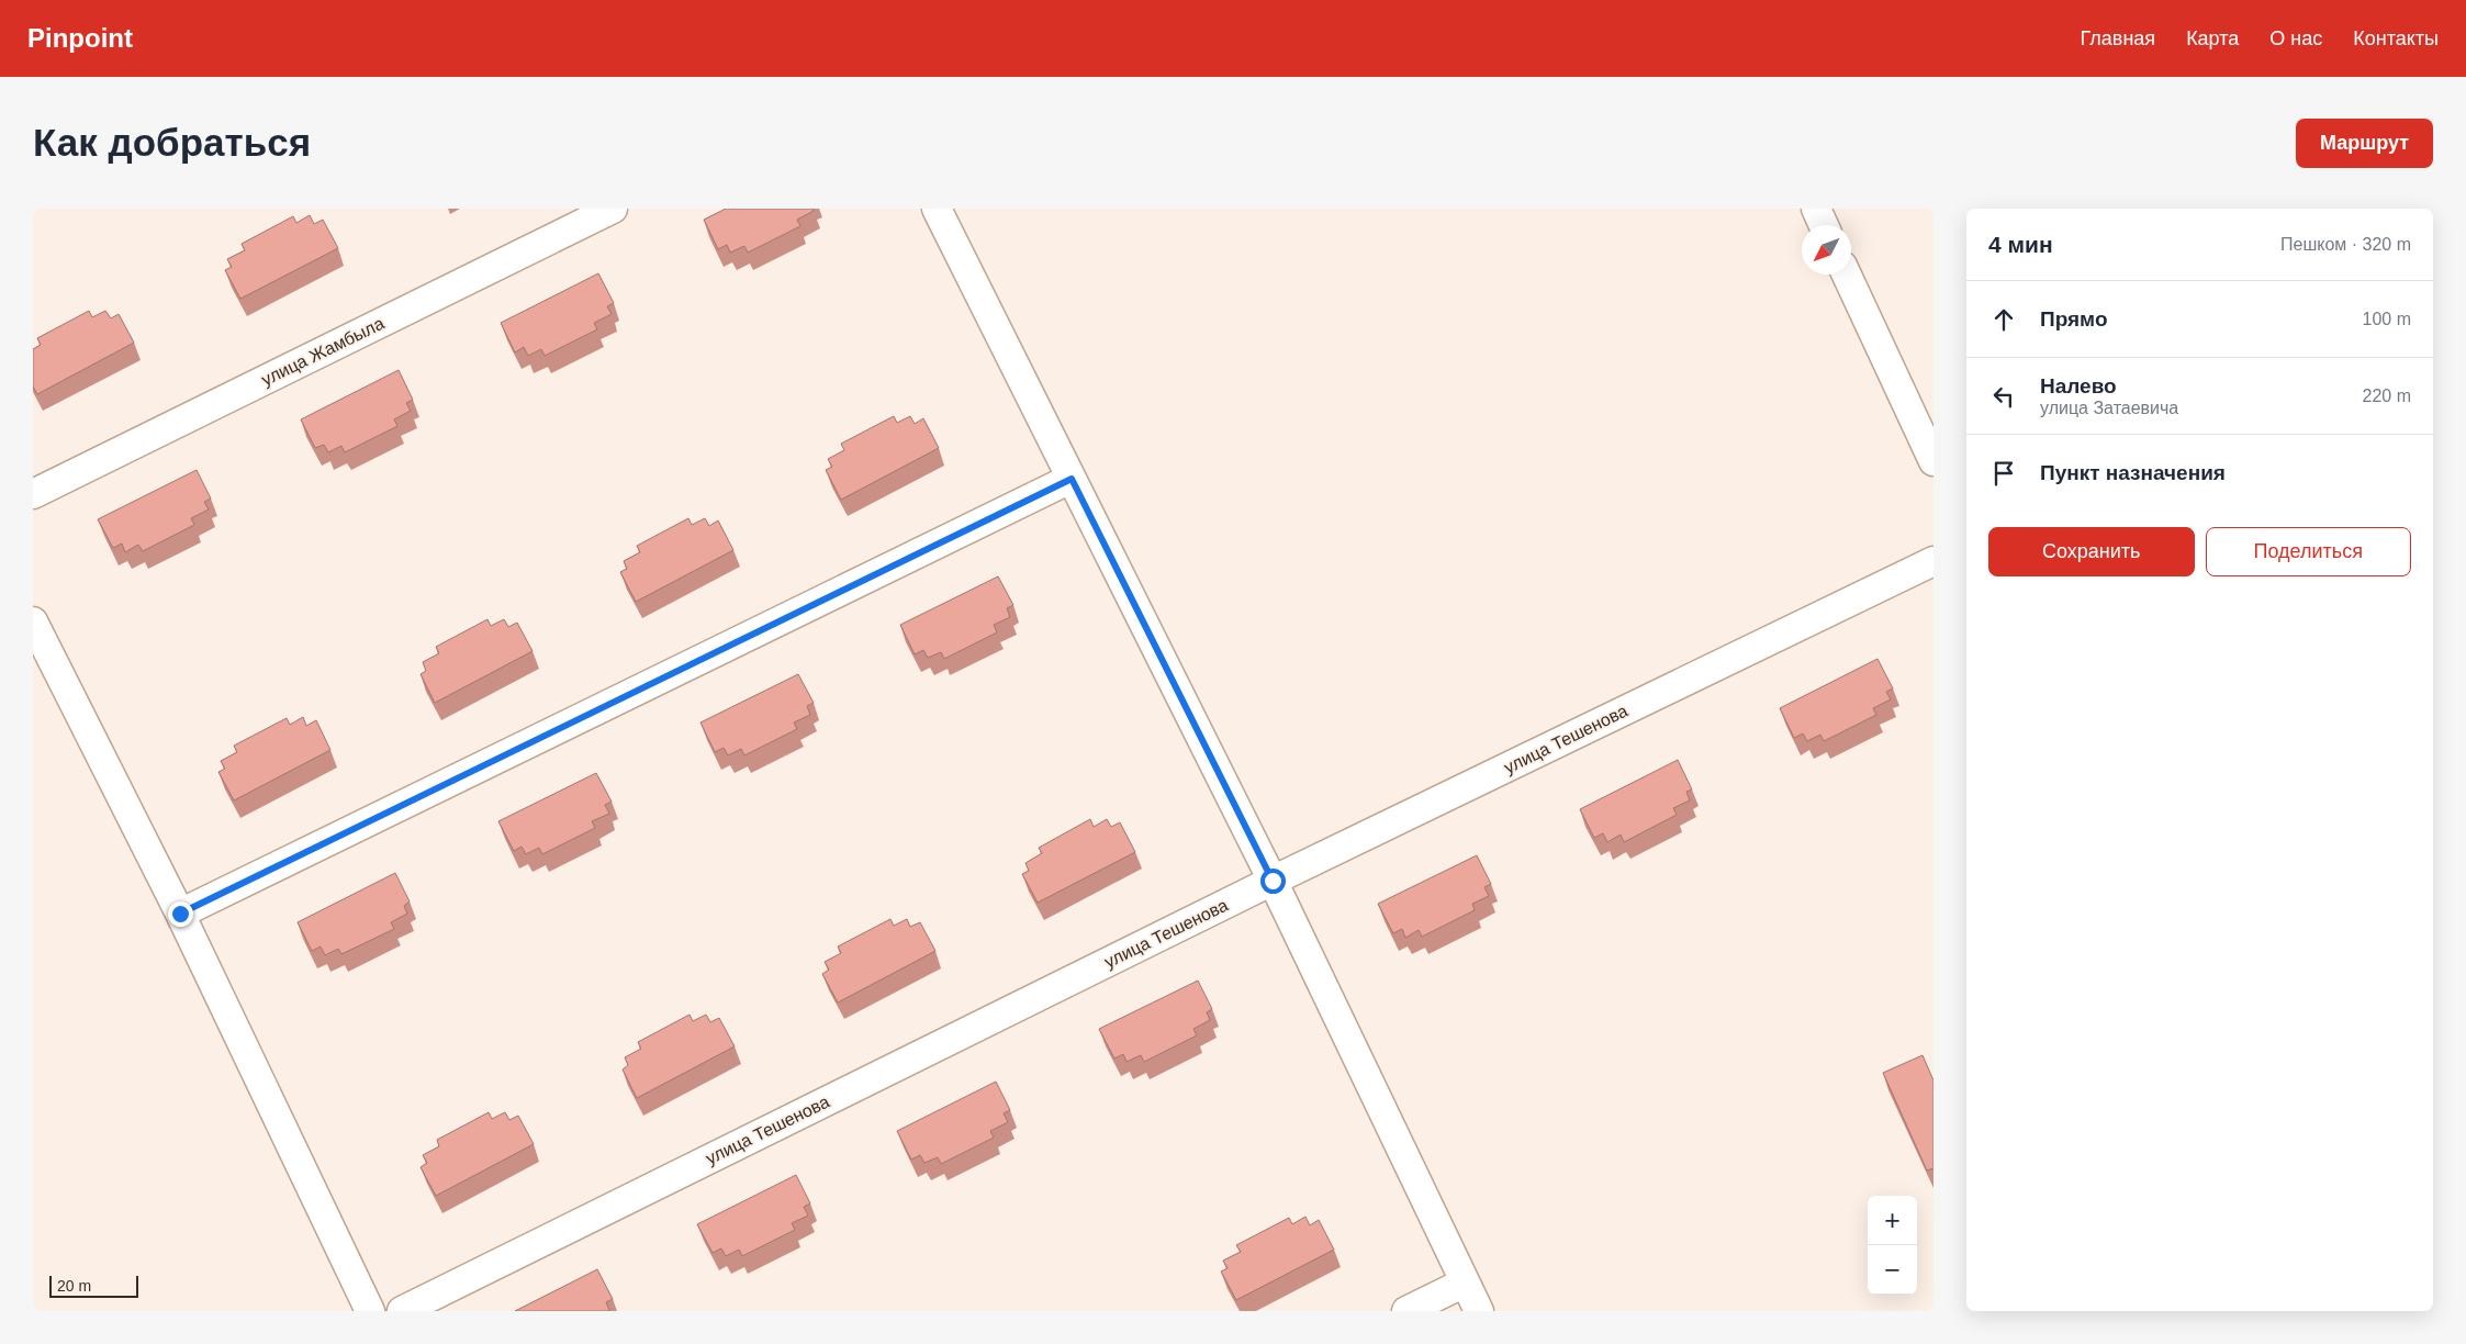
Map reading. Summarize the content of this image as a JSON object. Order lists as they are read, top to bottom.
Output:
{
  "streets": {
    "street": ["улица Жамбыла", "улица Тешенова"]
  },
  "scale_bar": "20 m",
  "north": "bottom left",
  "page": {
    "header": "Pinpoint",
    "nav": [
      "Главная",
      "Карта",
      "О нас",
      "Контакты"
    ],
    "buttons": [
      "Маршрут",
      ["Сохранить", "Поделиться"]
    ],
    "title": "Как добраться",
    "heading": ["4 мин", "Пешком · 320 m"],
    "list": [
      ["Прямо", "100 m"],
      ["Налево", "улица Затаевича", "220 m"],
      "Пункт назначения"
    ],
    "map_buttons": ["+", "−"],
    "scale": "20 m"
  }
}
